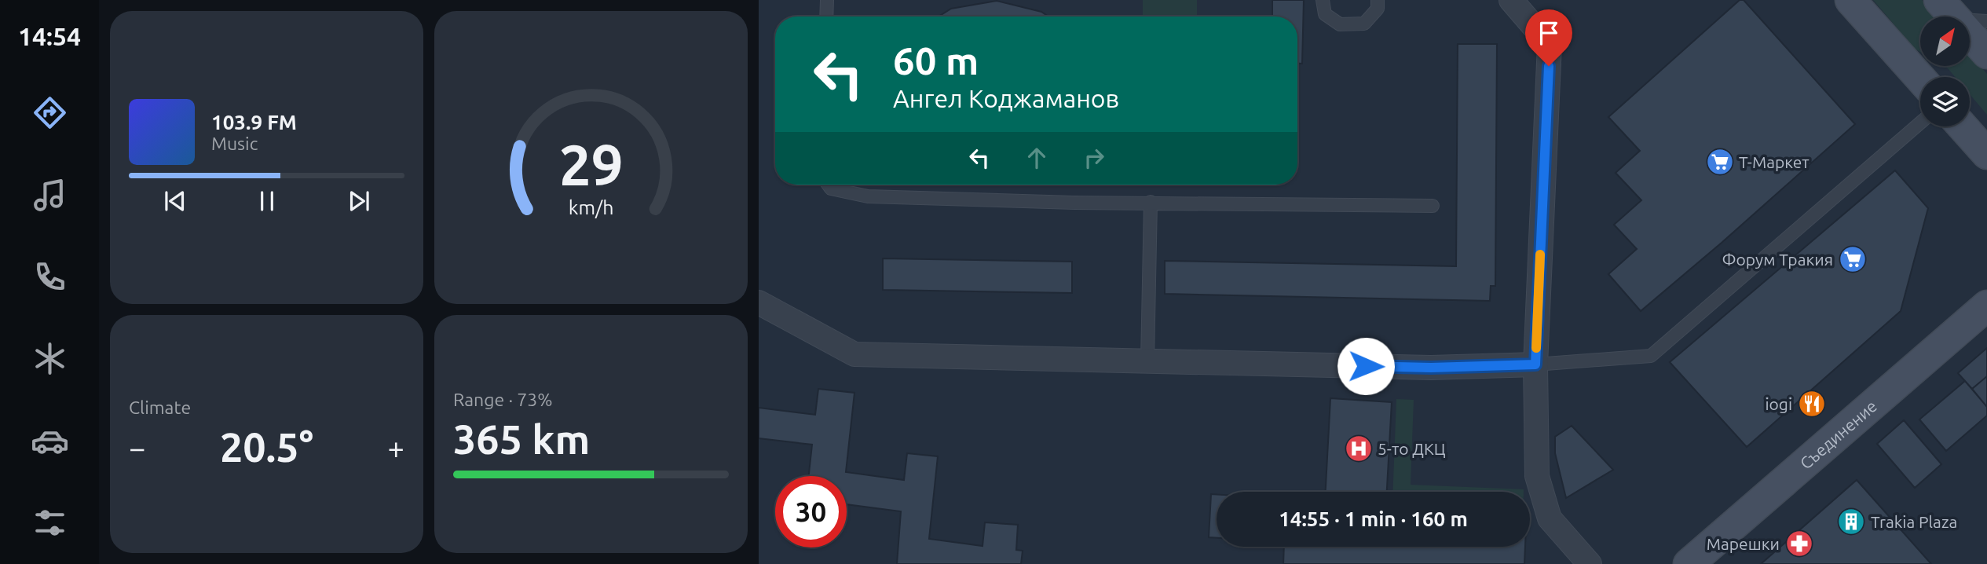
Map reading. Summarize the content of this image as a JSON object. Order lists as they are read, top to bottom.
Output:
{
  "streets": {
    "street": ["Съединение"]
  },
  "places": {
    "supermarket": ["Т-Маркет", "Форум Тракия"],
    "restaurant": ["iogi"],
    "hospital": ["5-то ДКЦ"],
    "building": ["Trakia Plaza"],
    "pharmacy": ["Марешки"]
  },
  "north": "top right",
  "page": {
    "tabs": "14:54",
    "turn": ["60 m", "Ангел Коджаманов"],
    "song": ["103.9 FM", "Music"],
    "tile": [
      "Climate",
      ["Range · 73%", "365 km"]
    ],
    "heat": ["−", "20.5°", "+"],
    "limit": "30",
    "trip": "14:55 · 1 min · 160 m",
    "gauge": ["29", "km/h"]
  }
}
